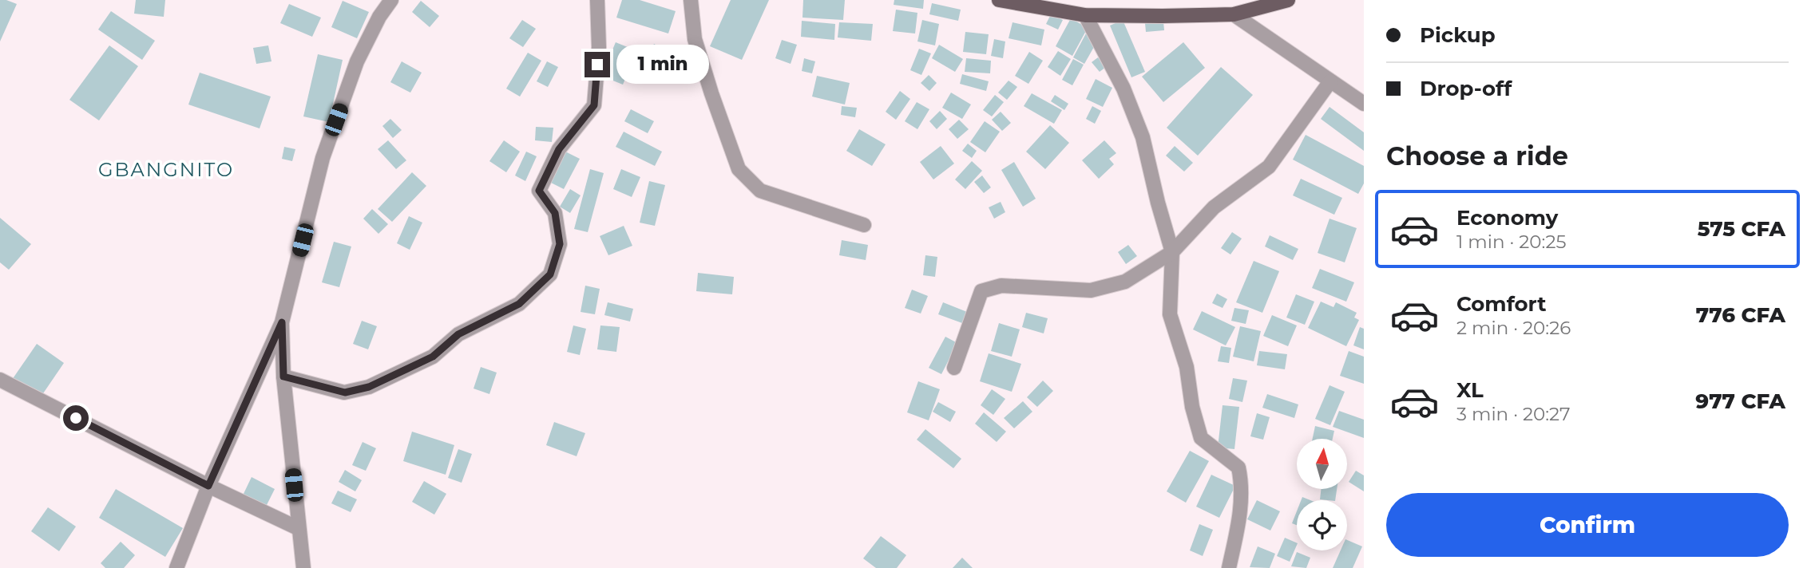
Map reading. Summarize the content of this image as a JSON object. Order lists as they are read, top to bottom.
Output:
{
  "districts": ["GBANGNITO"],
  "north": "top",
  "page": {
    "banner": ["Pickup", "Drop-off"],
    "bubble": "1 min",
    "heading": "Choose a ride",
    "list": [
      {
        "name": "Economy",
        "note": "1 min · 20:25",
        "value": "575 CFA"
      },
      {
        "name": "Comfort",
        "note": "2 min · 20:26",
        "value": "776 CFA"
      },
      {
        "name": "XL",
        "note": "3 min · 20:27",
        "value": "977 CFA"
      }
    ],
    "buttons": "Confirm"
  }
}
